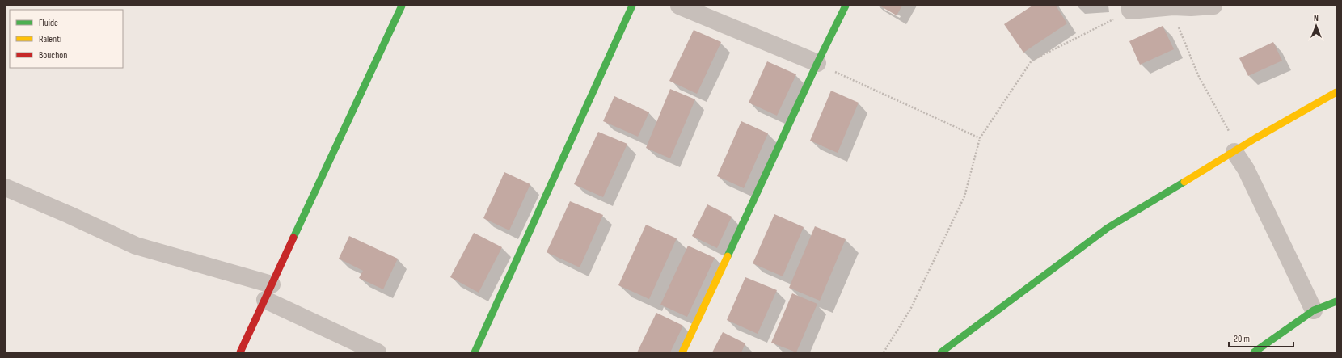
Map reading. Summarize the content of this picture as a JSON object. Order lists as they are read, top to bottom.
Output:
{
  "legend": ["Fluide", "Ralenti", "Bouchon"],
  "scale_bar": "20 m",
  "north": "top"
}
